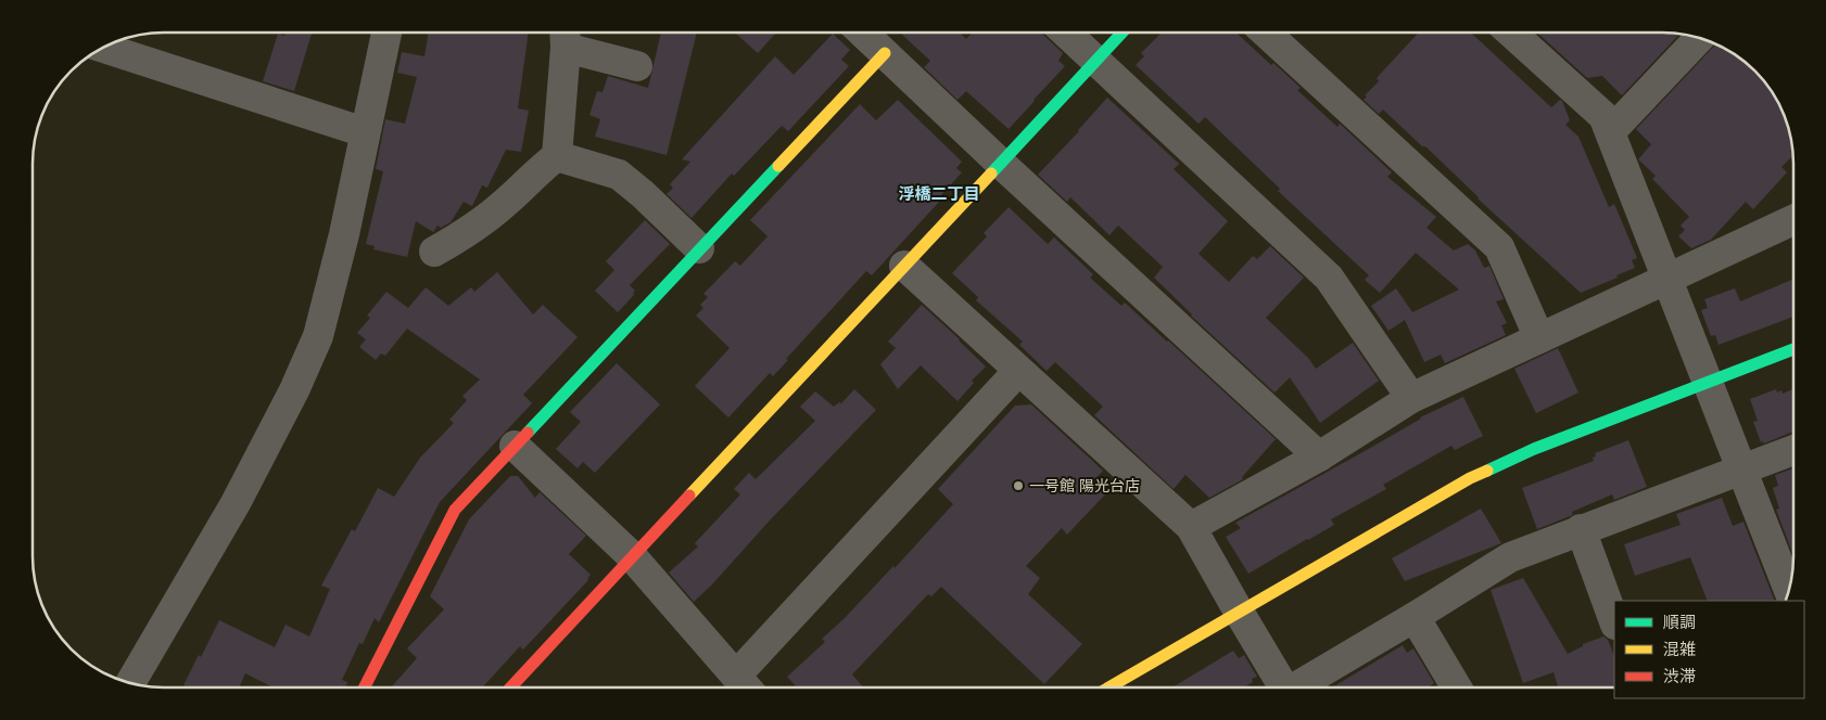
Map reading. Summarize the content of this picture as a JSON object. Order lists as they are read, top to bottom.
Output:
{
  "districts": ["浮橋二丁目"],
  "places": ["一号館 陽光台店"],
  "legend": ["順調", "混雑", "渋滞"]
}
